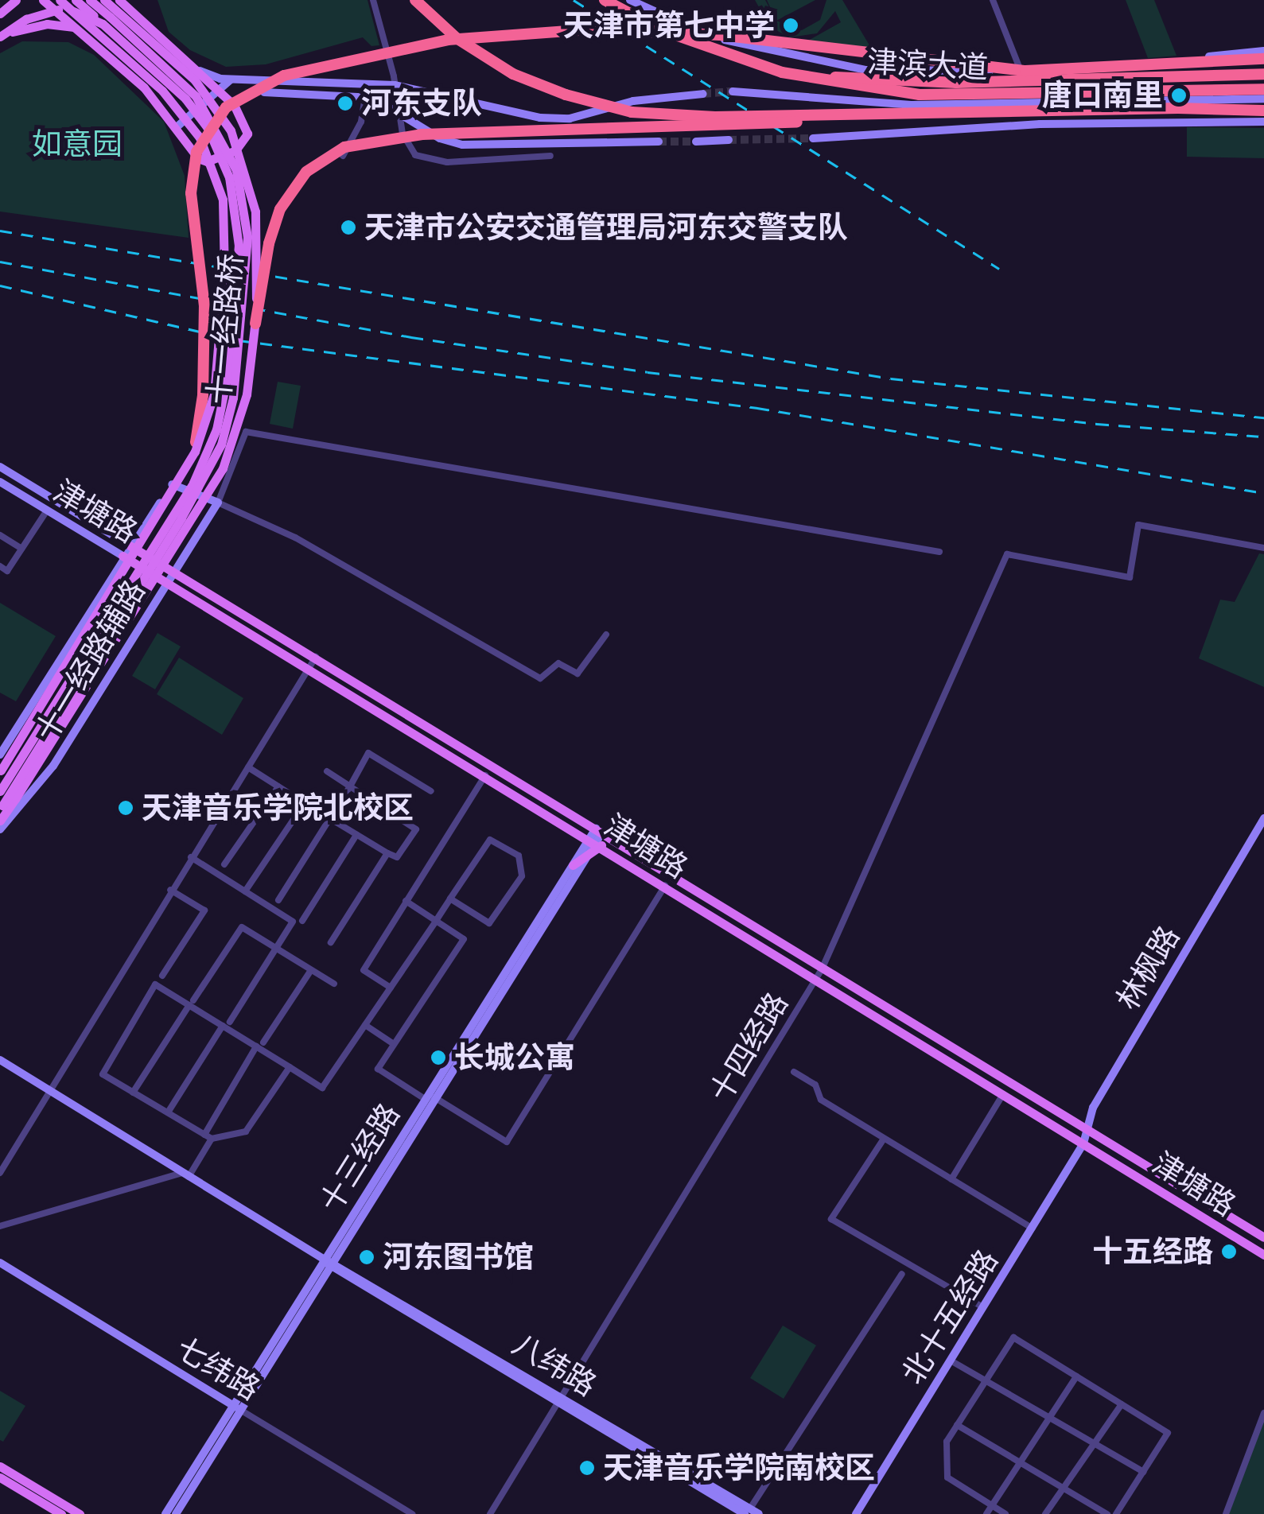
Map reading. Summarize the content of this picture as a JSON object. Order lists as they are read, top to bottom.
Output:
{
  "streets": {
    "highway": ["津滨大道"],
    "main road": [
      "十一经路桥",
      "津塘路",
      "十一经路辅路",
      "林枫路",
      "十三经路",
      "北十五经路",
      "八纬路",
      "七纬路"
    ],
    "street": ["十四经路"]
  },
  "crossings": [
    ["津塘路", "十一经路辅路"],
    ["津塘路", "林枫路"],
    ["津塘路", "十四经路"],
    ["津塘路", "北十五经路"],
    ["林枫路", "北十五经路"],
    ["十四经路", "八纬路"],
    ["十三经路", "八纬路"],
    ["十三经路", "七纬路"]
  ],
  "parks": ["如意园"],
  "places": [
    "天津市第七中学",
    "唐口南里",
    "河东支队",
    "天津市公安交通管理局河东交警支队",
    "天津音乐学院北校区",
    "长城公寓",
    "十五经路",
    "河东图书馆",
    "天津音乐学院南校区"
  ]
}
